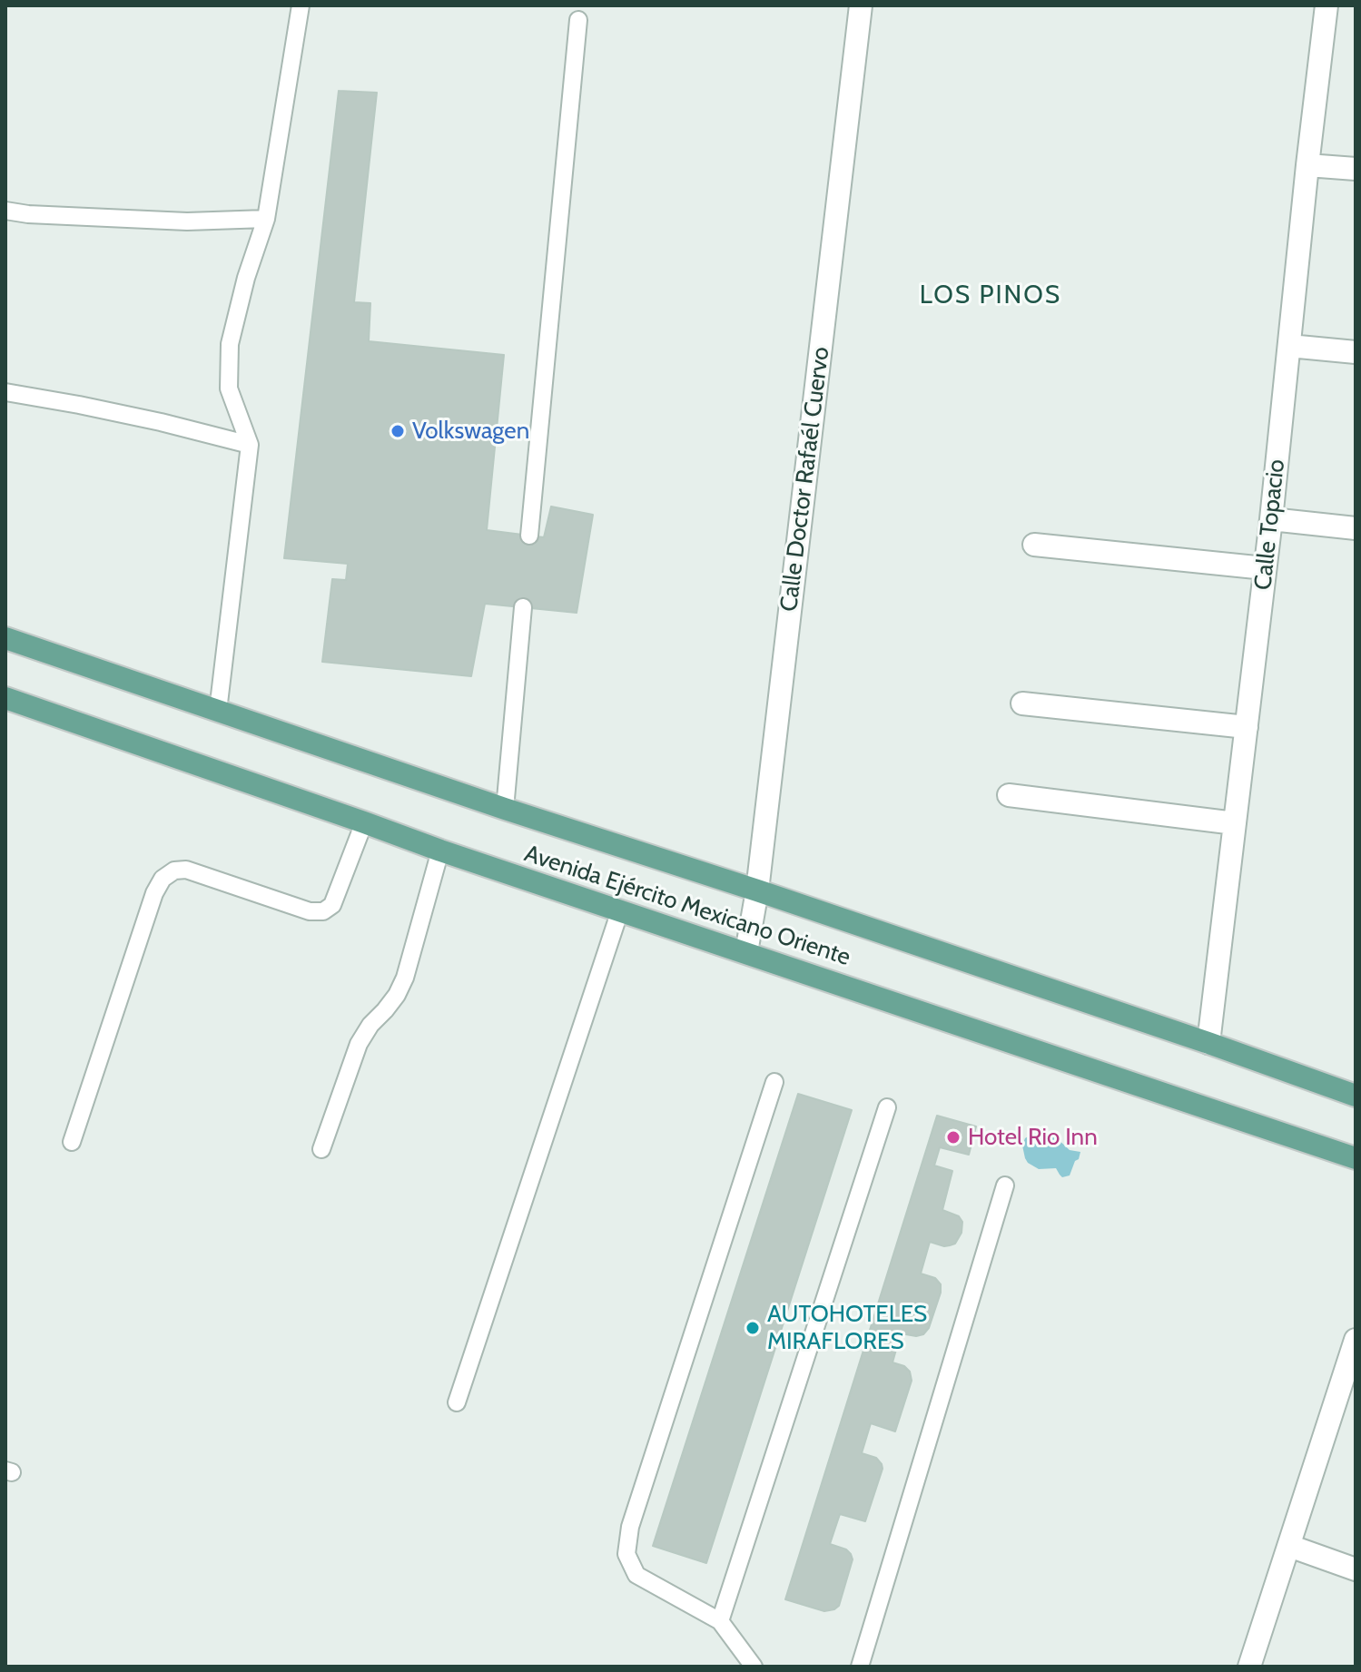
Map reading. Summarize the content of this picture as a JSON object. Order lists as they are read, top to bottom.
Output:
{
  "streets": {
    "main road": ["Avenida Ejército Mexicano Oriente"],
    "street": ["Calle Doctor Rafaél Cuervo", "Calle Topacio"]
  },
  "crossings": [
    ["Calle Doctor Rafaél Cuervo", "Avenida Ejército Mexicano Oriente"],
    ["Calle Topacio", "Avenida Ejército Mexicano Oriente"]
  ],
  "districts": ["LOS PINOS"],
  "places": ["Volkswagen", "Hotel Rio Inn", "AUTOHOTELES MIRAFLORES"]
}
